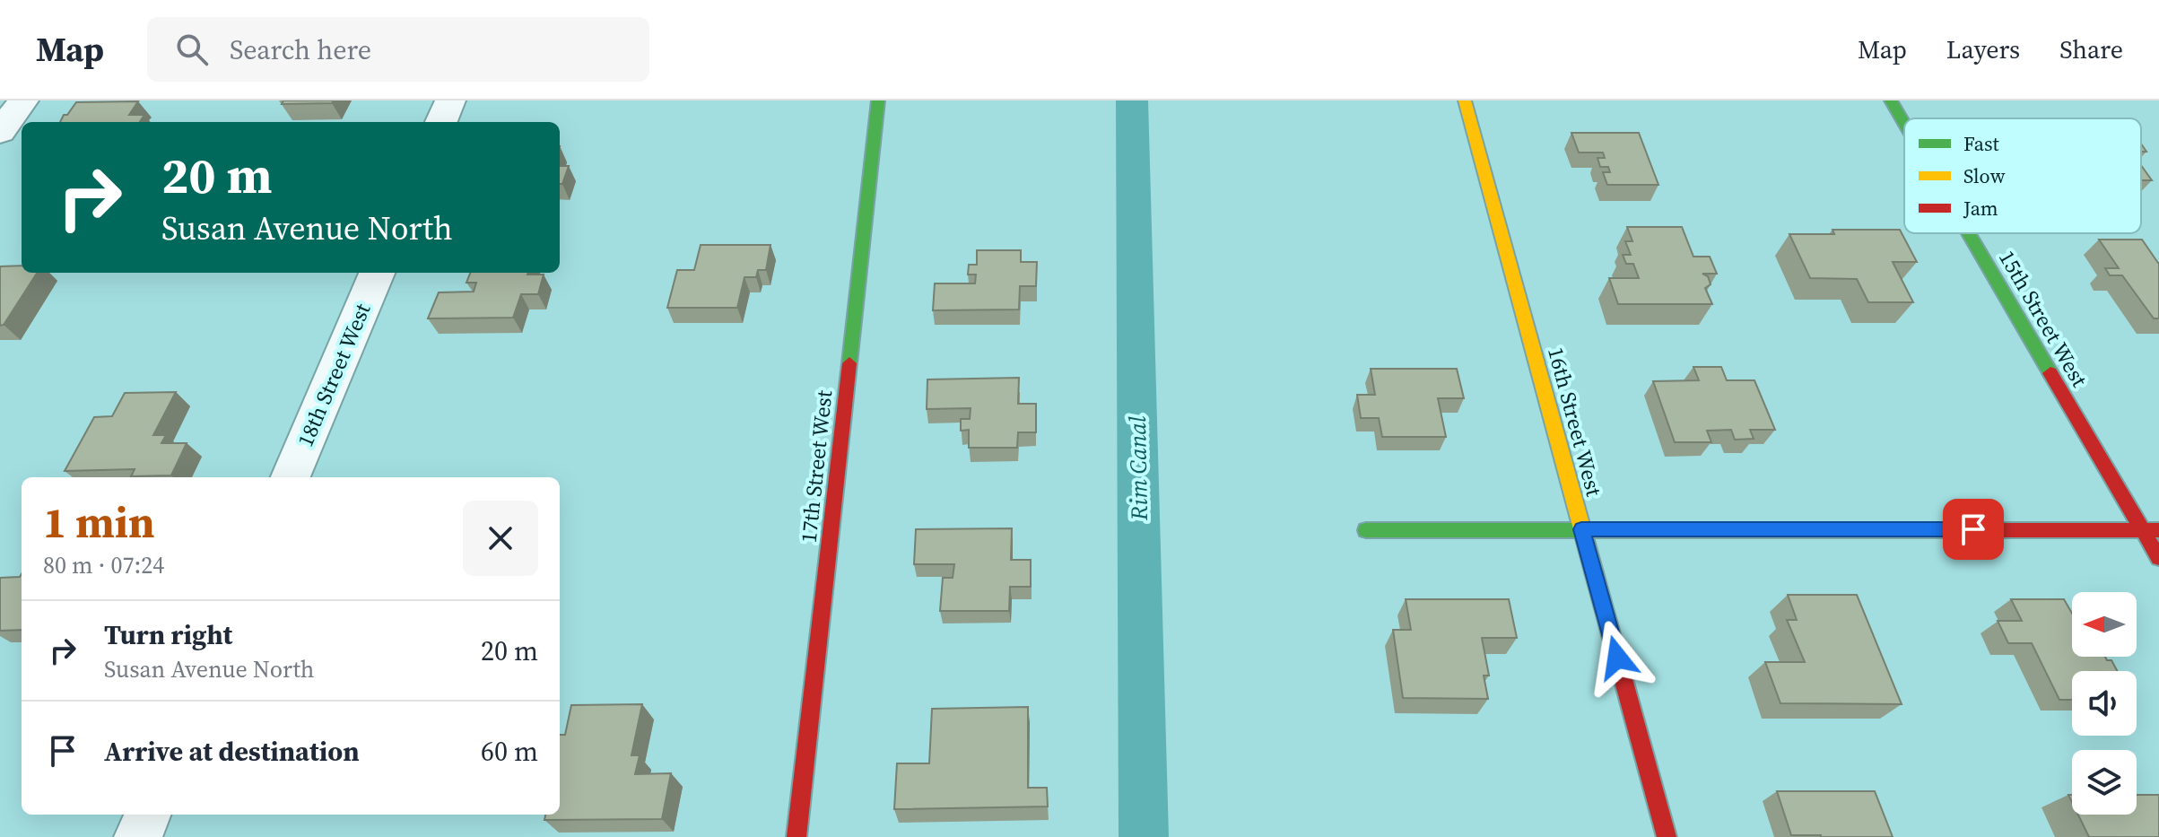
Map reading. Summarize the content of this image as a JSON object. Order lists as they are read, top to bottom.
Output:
{
  "streets": {
    "street": [
      "15th Street West",
      "18th Street West",
      "16th Street West",
      "17th Street West"
    ]
  },
  "water": ["Rim Canal"],
  "legend": ["Fast", "Slow", "Jam"],
  "north": "left",
  "page": {
    "header": "Map",
    "search": "Search here",
    "nav": ["Map", "Layers", "Share"],
    "turn": ["20 m", "Susan Avenue North"],
    "heading": ["1 min", "80 m · 07:24"],
    "list": [
      {
        "name": "Turn right",
        "note": "Susan Avenue North",
        "value": "20 m"
      },
      {
        "name": "Arrive at destination",
        "value": "60 m"
      }
    ]
  }
}
